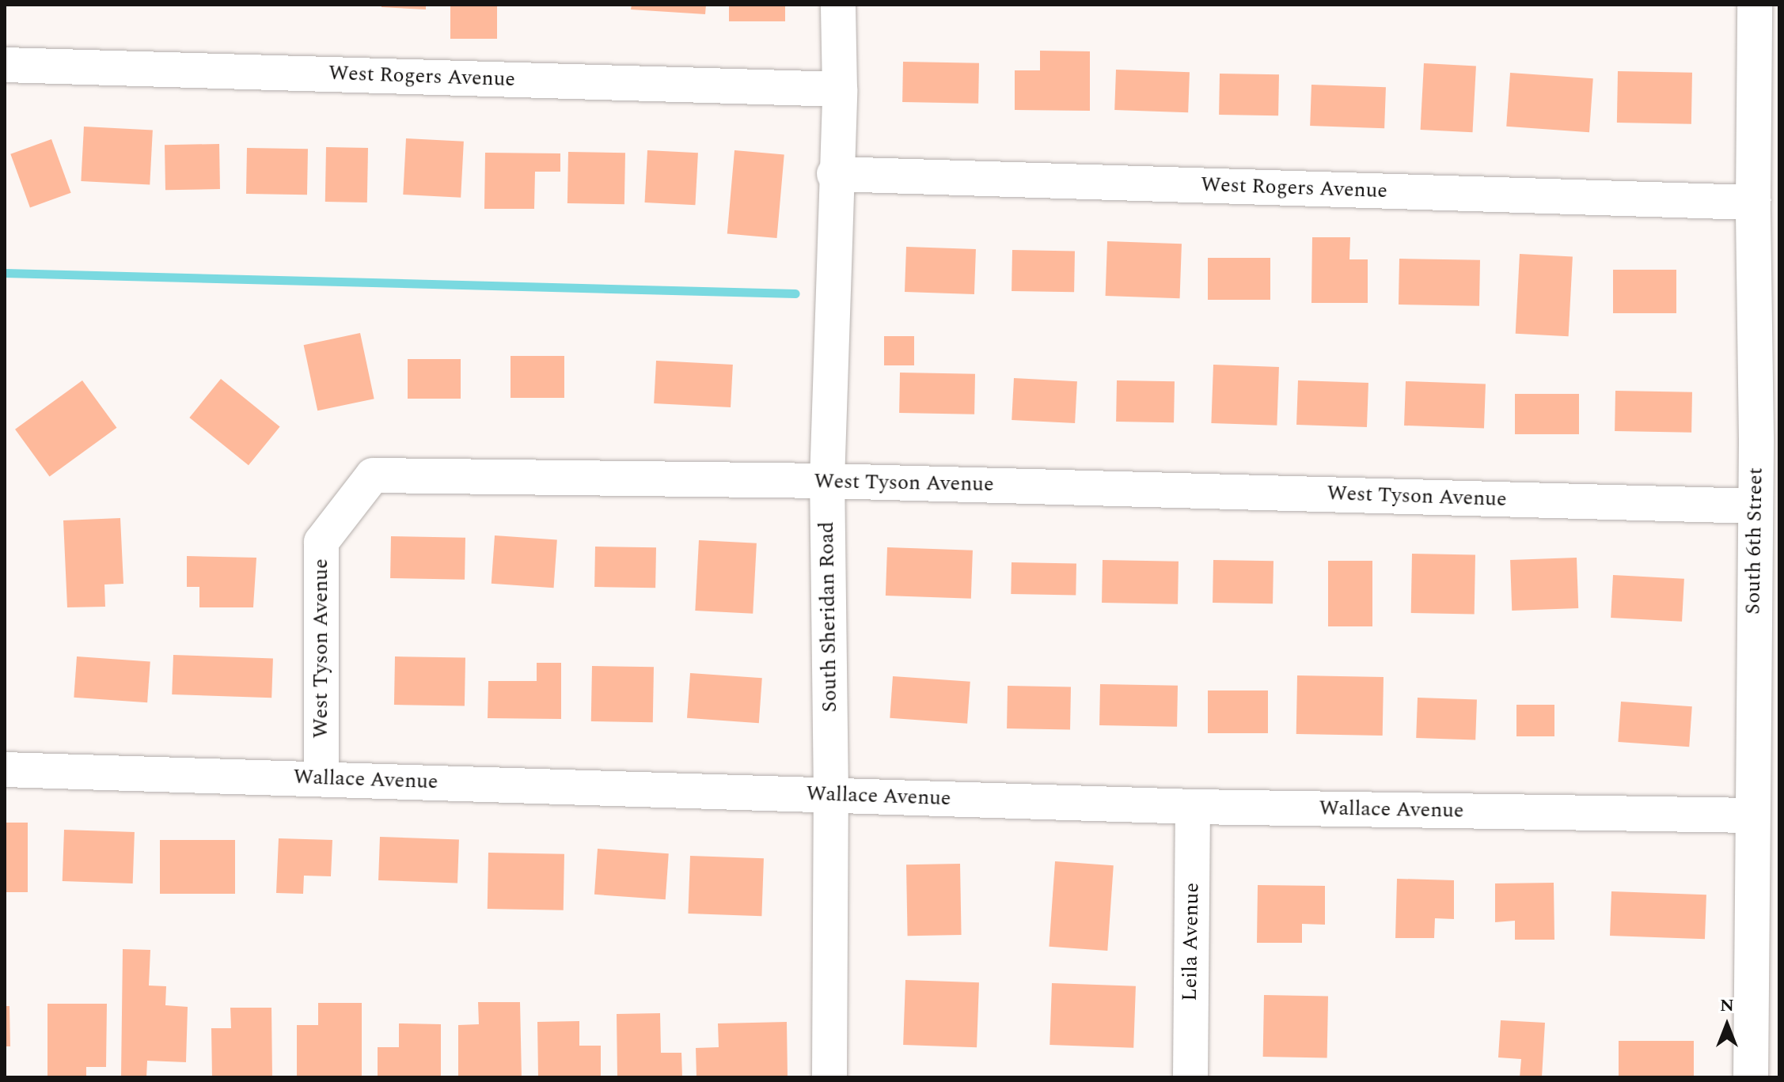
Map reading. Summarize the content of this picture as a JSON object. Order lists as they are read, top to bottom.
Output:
{
  "streets": {
    "street": [
      "West Rogers Avenue",
      "West Tyson Avenue",
      "South 6th Street",
      "South Sheridan Road",
      "Wallace Avenue",
      "Leila Avenue"
    ]
  },
  "crossings": [
    ["West Rogers Avenue", "South 6th Street"],
    ["West Rogers Avenue", "South Sheridan Road"],
    ["West Tyson Avenue", "South 6th Street"],
    ["West Tyson Avenue", "South Sheridan Road"],
    ["West Tyson Avenue", "Wallace Avenue"],
    ["South 6th Street", "Wallace Avenue"],
    ["South Sheridan Road", "Wallace Avenue"],
    ["Wallace Avenue", "Leila Avenue"]
  ],
  "north": "top"
}
